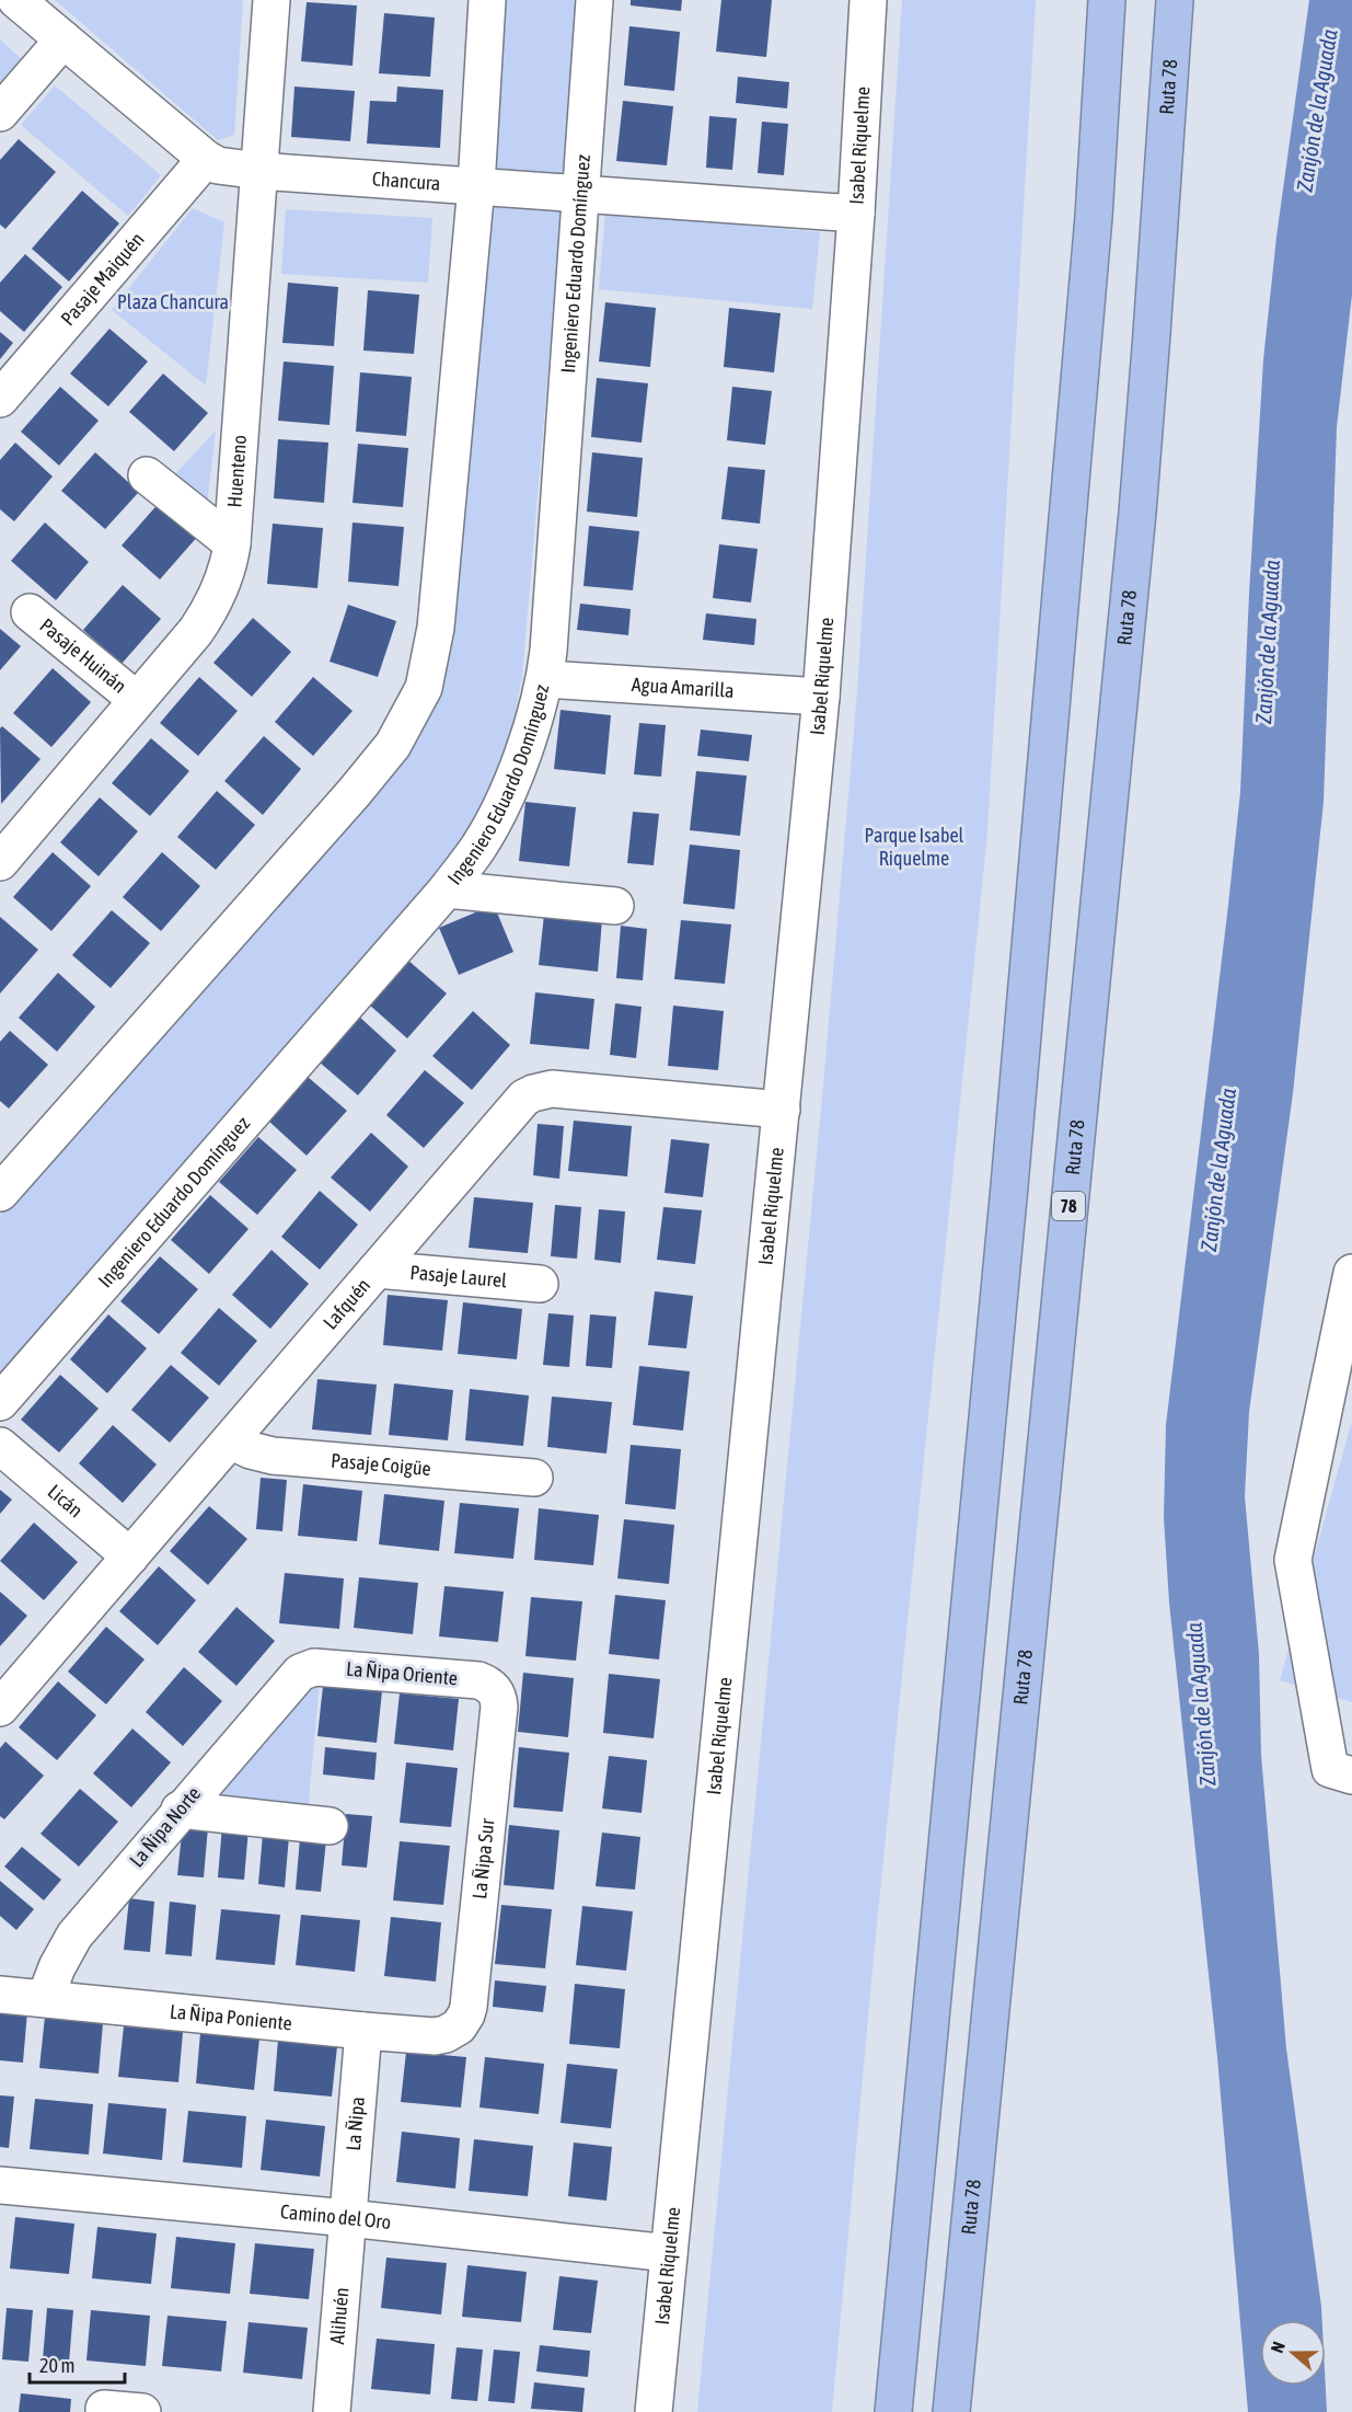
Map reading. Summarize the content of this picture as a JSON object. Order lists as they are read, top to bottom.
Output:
{
  "streets": {
    "highway": ["Ruta 78", "78"],
    "street": [
      "Isabel Riquelme",
      "Chancura",
      "Ingeniero Eduardo Domínguez",
      "Pasaje Maiquén",
      "Huenteno",
      "Pasaje Huinán",
      "Agua Amarilla",
      "Pasaje Laurel",
      "Lafquén",
      "Pasaje Coigüe",
      "Licán",
      "La Ñipa Oriente",
      "La Ñipa Norte",
      "La Ñipa Sur",
      "La Ñipa Poniente",
      "La Ñipa",
      "Camino del Oro",
      "Alihuén"
    ]
  },
  "crossings": [
    ["Isabel Riquelme", "Chancura"],
    ["Isabel Riquelme", "Agua Amarilla"],
    ["Isabel Riquelme", "Lafquén"],
    ["Isabel Riquelme", "Camino del Oro"],
    ["Chancura", "Ingeniero Eduardo Domínguez"],
    ["Chancura", "Pasaje Maiquén"],
    ["Chancura", "Huenteno"],
    ["Ingeniero Eduardo Domínguez", "Agua Amarilla"],
    ["Huenteno", "Pasaje Huinán"],
    ["Pasaje Laurel", "Lafquén"],
    ["Lafquén", "Pasaje Coigüe"],
    ["Lafquén", "Licán"],
    ["La Ñipa Oriente", "La Ñipa Norte"],
    ["La Ñipa Oriente", "La Ñipa Sur"],
    ["La Ñipa Norte", "La Ñipa Poniente"],
    ["La Ñipa Sur", "La Ñipa Poniente"],
    ["La Ñipa Poniente", "La Ñipa"],
    ["La Ñipa", "Camino del Oro"],
    ["La Ñipa", "Alihuén"],
    ["Camino del Oro", "Alihuén"]
  ],
  "water": ["Zanjón de la Aguada"],
  "parks": ["Plaza Chancura", "Parque Isabel Riquelme"],
  "scale_bar": "20 m",
  "north": "left"
}
